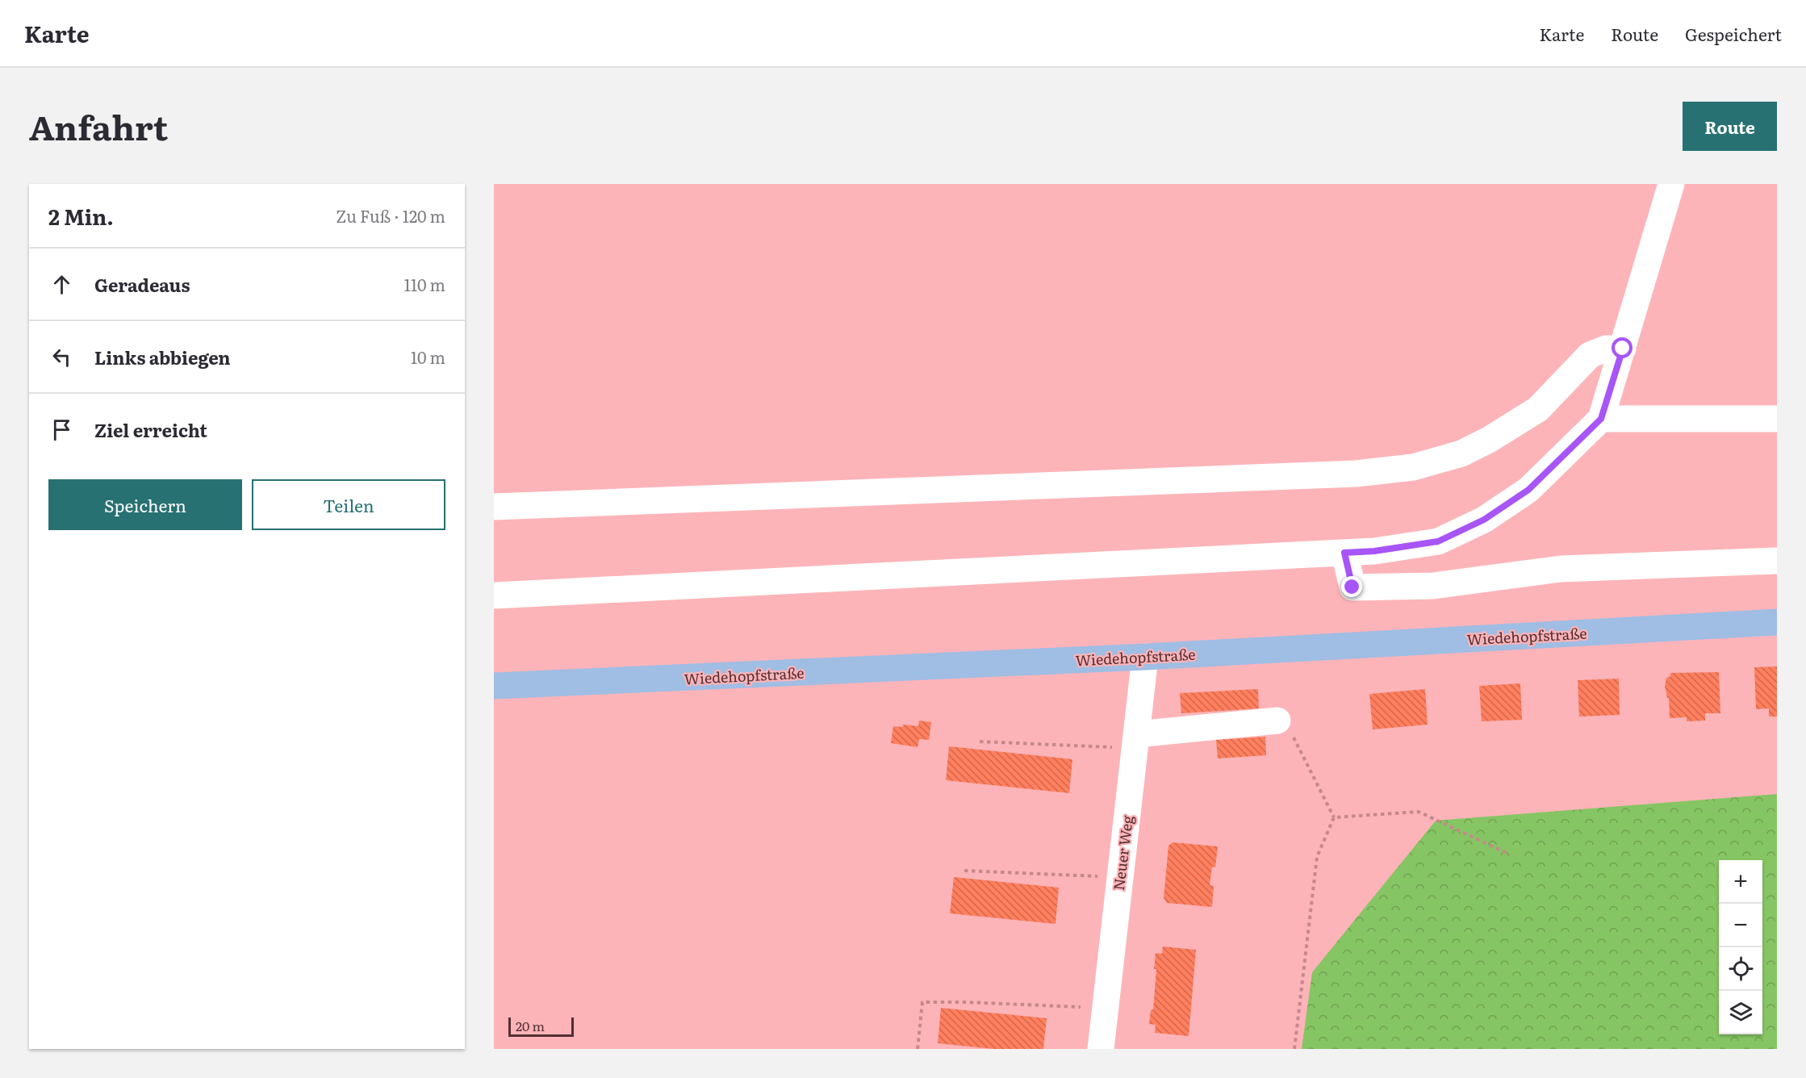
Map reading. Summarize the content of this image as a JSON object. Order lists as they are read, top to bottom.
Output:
{
  "streets": {
    "main road": ["Wiedehopfstraße"],
    "street": ["Neuer Weg"]
  },
  "crossings": [
    ["Wiedehopfstraße", "Neuer Weg"]
  ],
  "scale_bar": "20 m",
  "page": {
    "header": "Karte",
    "nav": ["Karte", "Route", "Gespeichert"],
    "title": "Anfahrt",
    "buttons": [
      "Route",
      ["Speichern", "Teilen"]
    ],
    "heading": ["2 Min.", "Zu Fuß · 120 m"],
    "list": [
      ["Geradeaus", "110 m"],
      ["Links abbiegen", "10 m"],
      "Ziel erreicht"
    ],
    "map_buttons": ["+", "−"],
    "scale": "20 m"
  }
}
